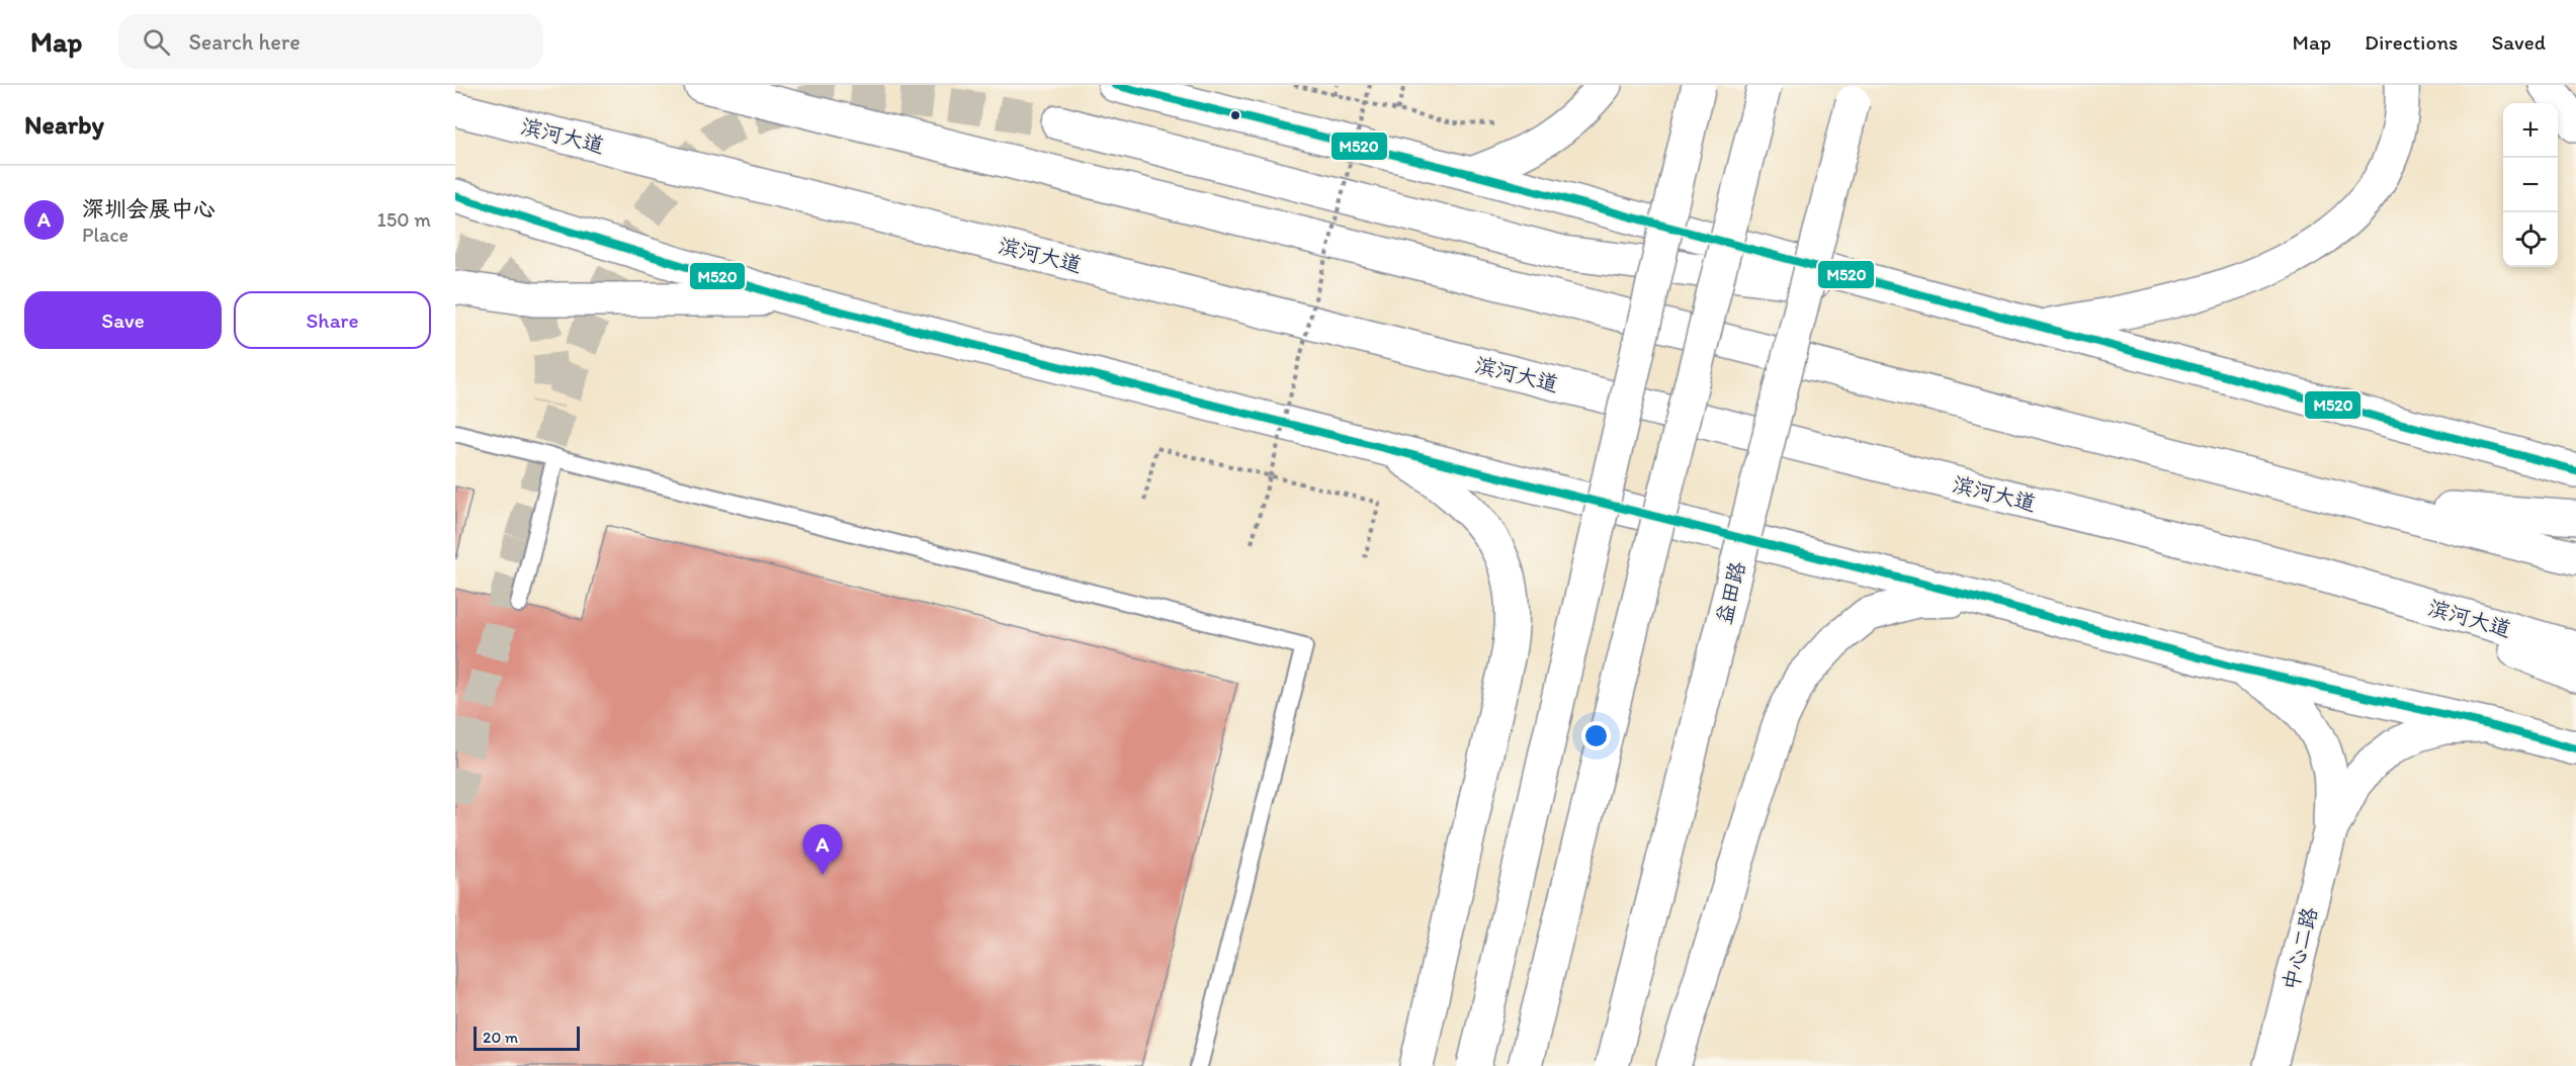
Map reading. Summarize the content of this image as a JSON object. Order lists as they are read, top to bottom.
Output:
{
  "streets": {
    "main road": ["滨河大道", "益田路", "中心二路"]
  },
  "lines": ["transit line M520"],
  "scale_bar": "20 m",
  "page": {
    "header": "Map",
    "search": "Search here",
    "nav": ["Map", "Directions", "Saved"],
    "heading": "Nearby",
    "map_buttons": ["+", "−"],
    "list": [
      {
        "mark": "A",
        "name": "深圳会展中心",
        "note": "Place",
        "value": "150 m"
      }
    ],
    "buttons": ["Save", "Share"],
    "pins": "A",
    "scale": "20 m"
  }
}
